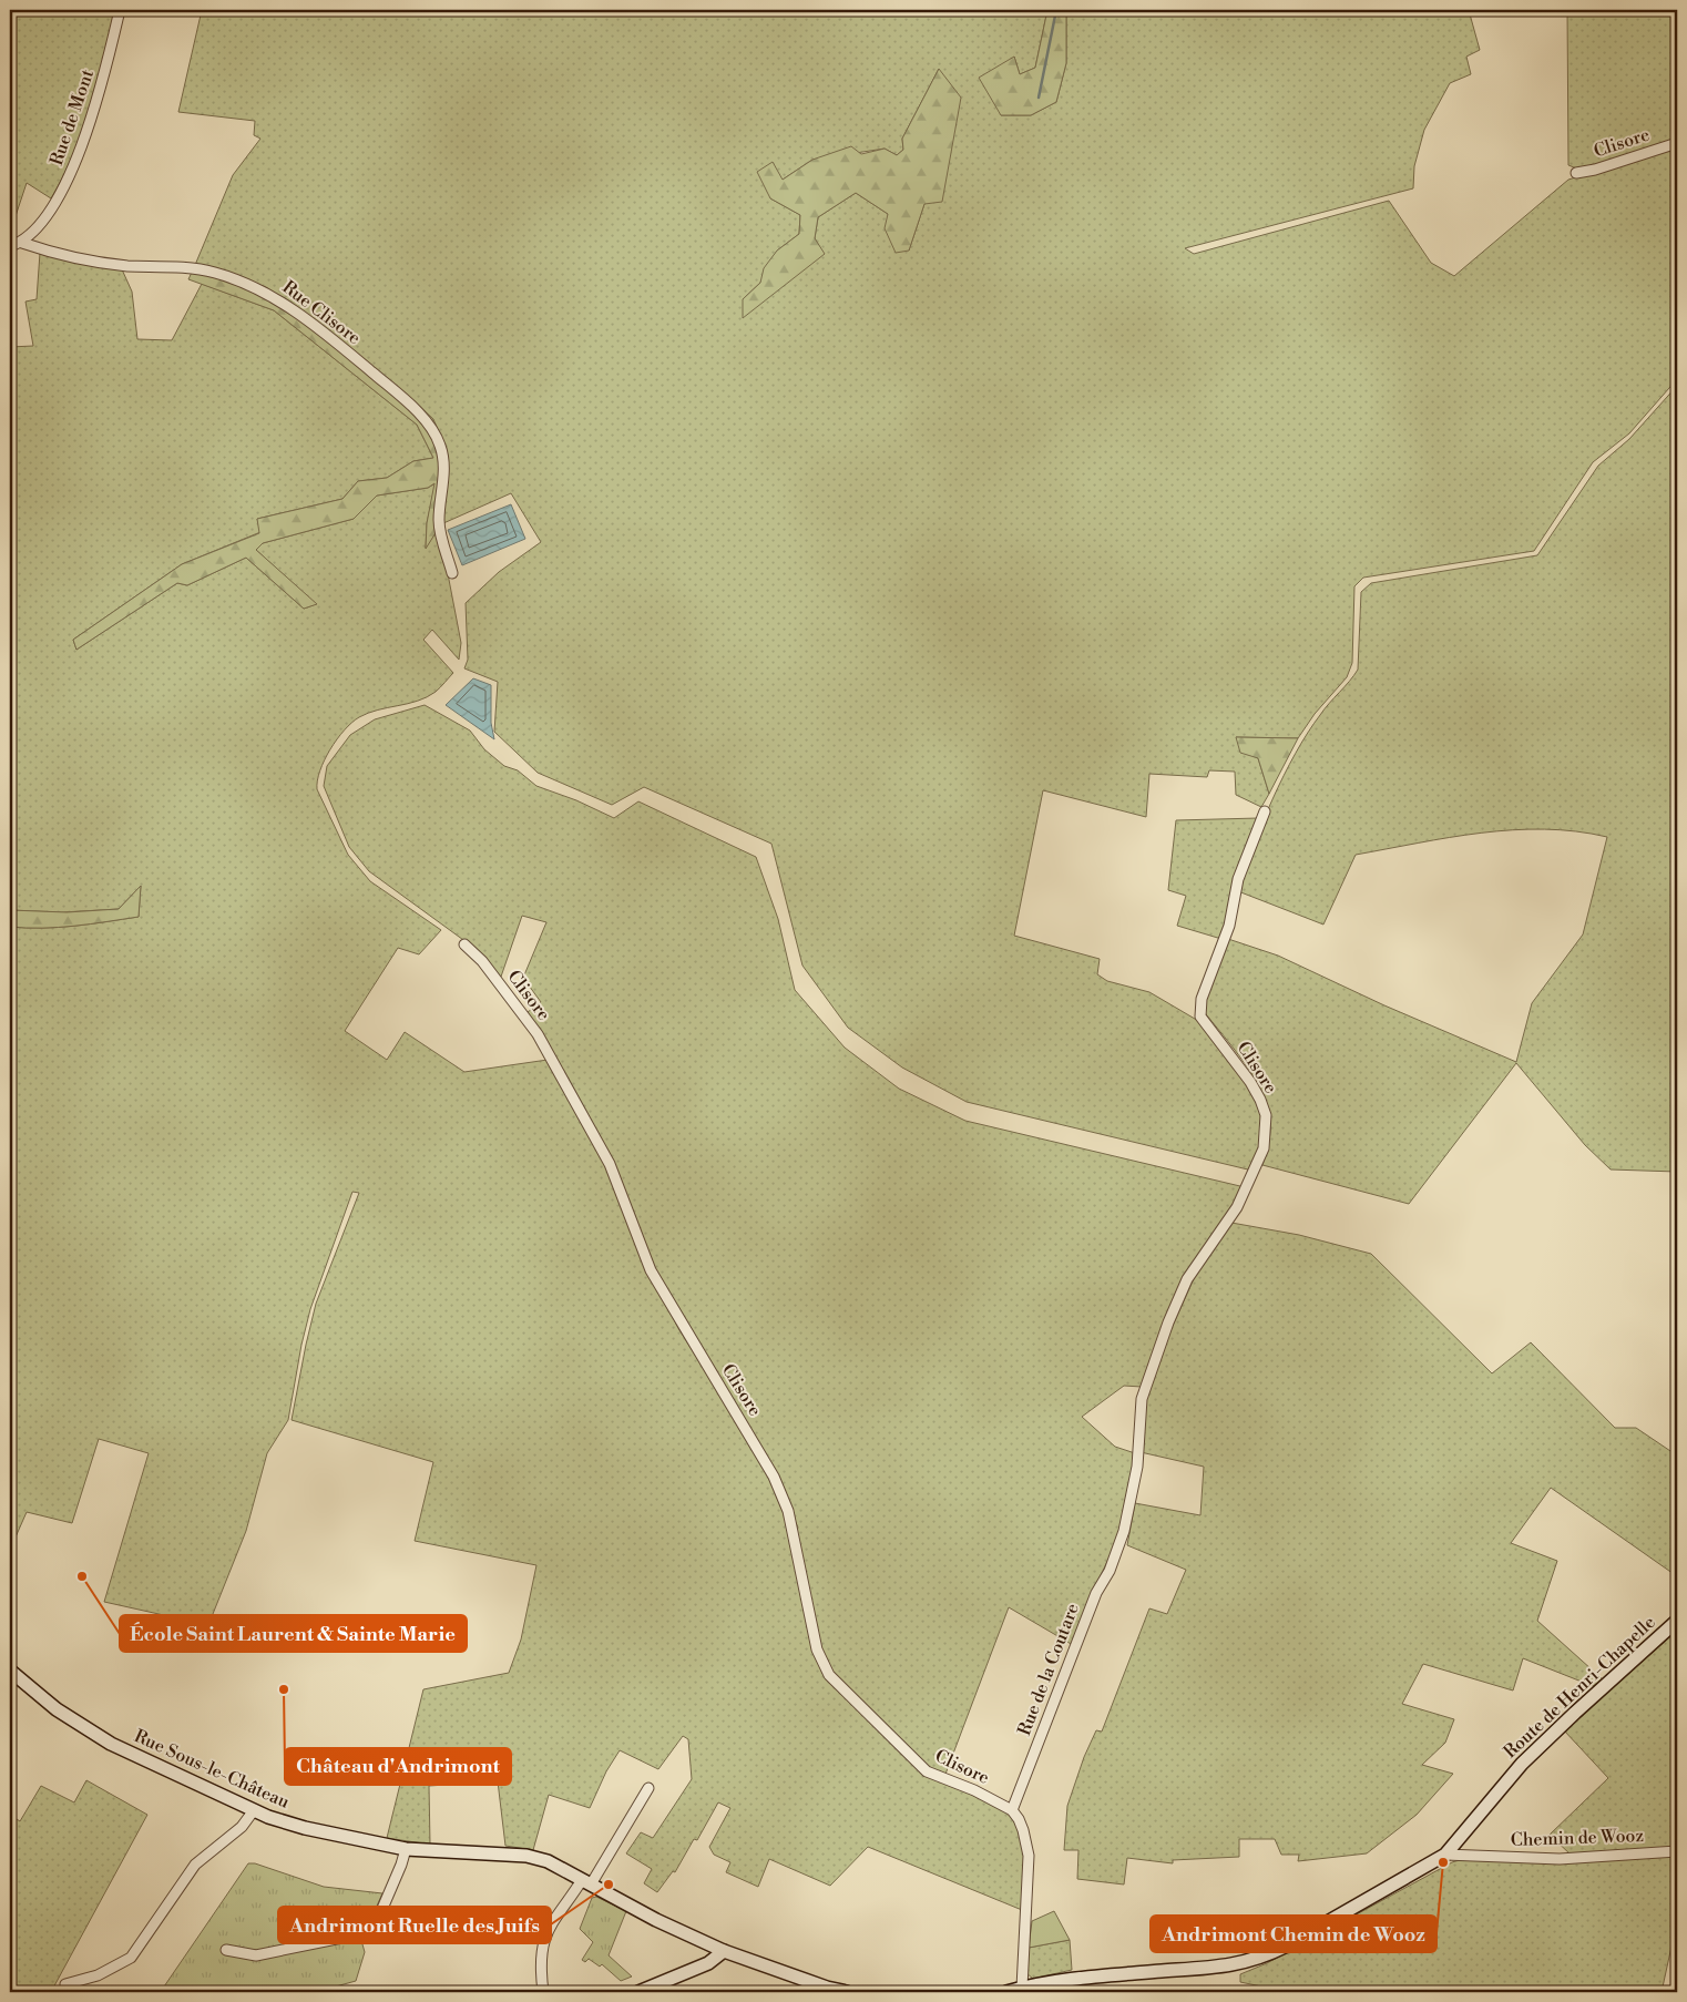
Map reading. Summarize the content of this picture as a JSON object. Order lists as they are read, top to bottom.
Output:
{
  "streets": {
    "street": [
      "Rue de Mont",
      "Clisore",
      "Rue Clisore",
      "Rue de la Coutare",
      "Route de Henri-Chapelle",
      "Rue Sous-le-Château",
      "Chemin de Wooz"
    ]
  },
  "crossings": [
    ["Rue de Mont", "Rue Clisore"],
    ["Clisore", "Rue de la Coutare"],
    ["Route de Henri-Chapelle", "Chemin de Wooz"]
  ],
  "places": [
    "École Saint Laurent & Sainte Marie",
    "Château d'Andrimont",
    "Andrimont Chemin de Wooz",
    "Andrimont Ruelle des Juifs"
  ]
}
